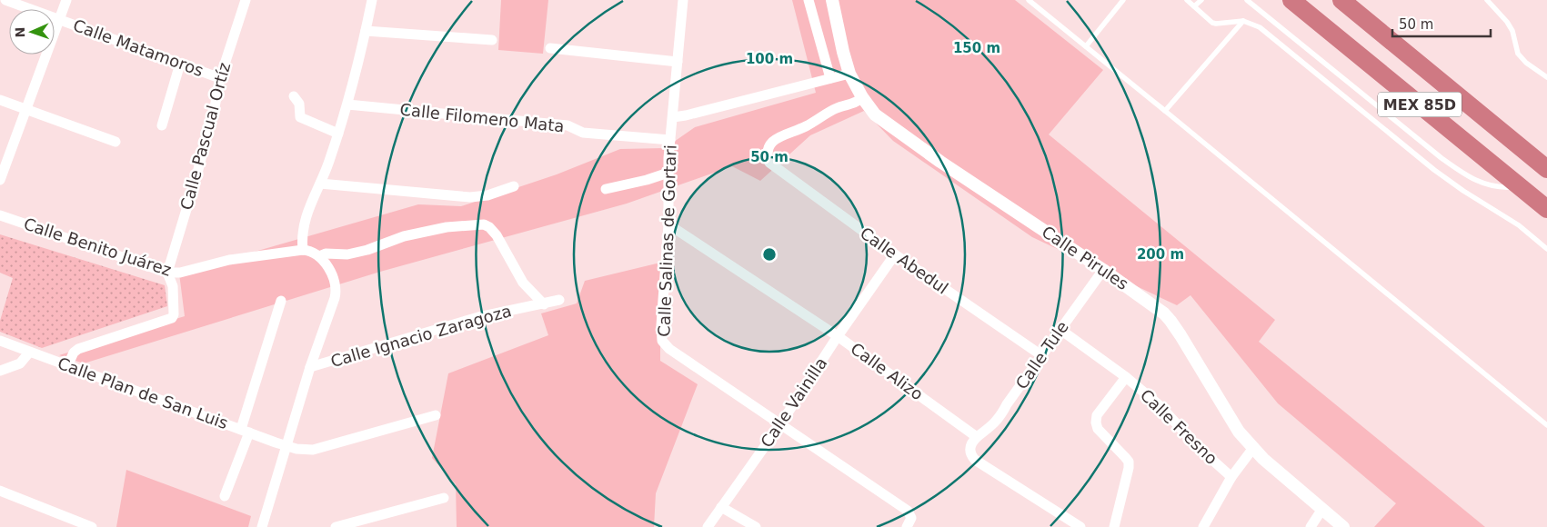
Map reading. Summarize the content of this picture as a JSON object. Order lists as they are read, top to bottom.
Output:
{
  "streets": {
    "highway": ["MEX 85D"],
    "street": [
      "Calle Matamoros",
      "Calle Filomeno Mata",
      "Calle Pascual Ortíz",
      "Calle Salinas de Gortari",
      "Calle Benito Juárez",
      "Calle Pirules",
      "Calle Abedul",
      "Calle Ignacio Zaragoza",
      "Calle Tule",
      "Calle Alizo",
      "Calle Plan de San Luis",
      "Calle Vainilla",
      "Calle Fresno"
    ]
  },
  "crossings": [
    ["Calle Matamoros", "Calle Pascual Ortíz"],
    ["Calle Filomeno Mata", "Calle Salinas de Gortari"],
    ["Calle Pascual Ortíz", "Calle Benito Juárez"],
    ["Calle Salinas de Gortari", "Calle Alizo"],
    ["Calle Salinas de Gortari", "Calle Vainilla"],
    ["Calle Pirules", "Calle Abedul"],
    ["Calle Pirules", "Calle Tule"],
    ["Calle Abedul", "Calle Tule"],
    ["Calle Abedul", "Calle Vainilla"],
    ["Calle Tule", "Calle Alizo"],
    ["Calle Tule", "Calle Fresno"],
    ["Calle Alizo", "Calle Vainilla"]
  ],
  "scale_bar": "50 m",
  "north": "left",
  "rings": [
    "150 m",
    "100 m",
    "50 m",
    "200 m"
  ]
}
